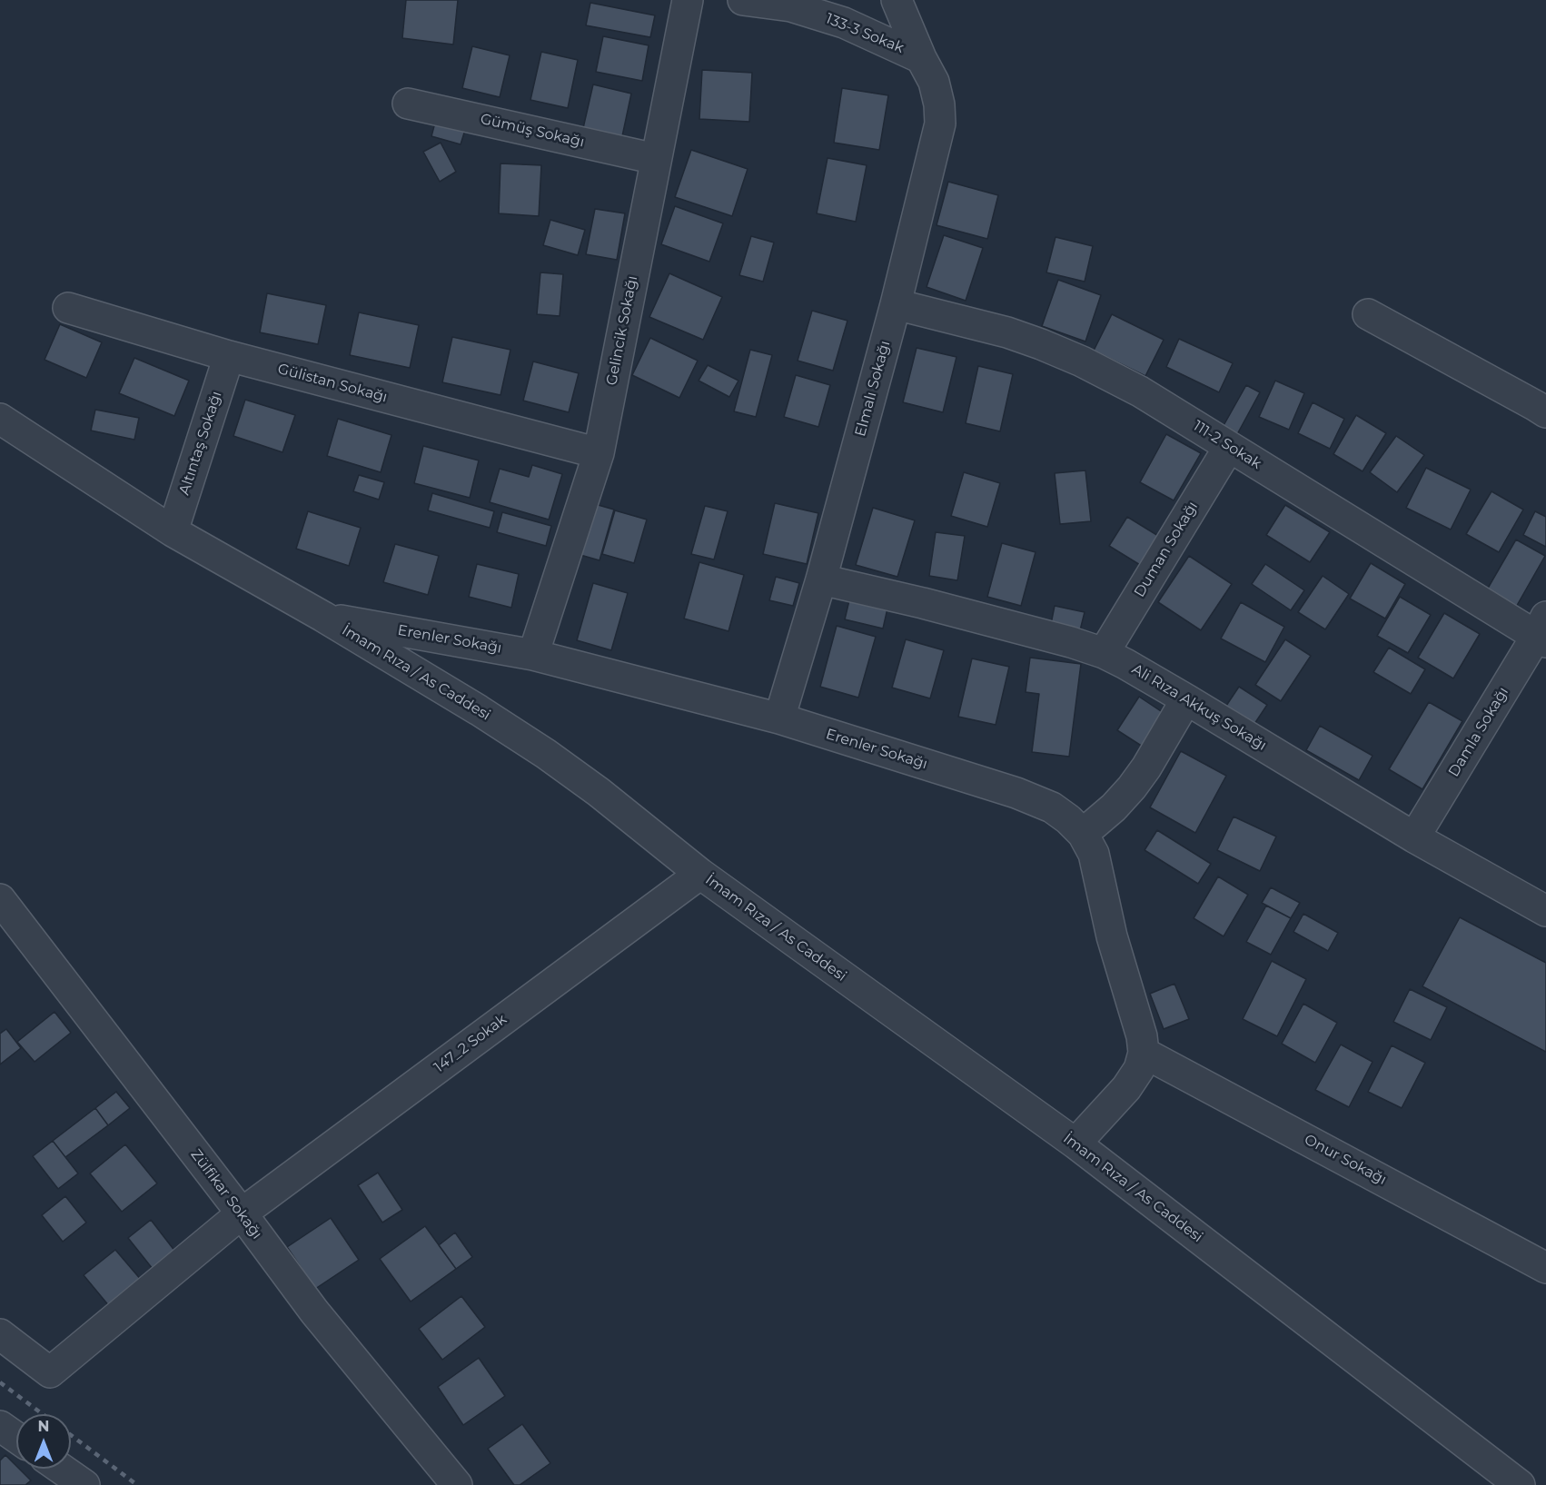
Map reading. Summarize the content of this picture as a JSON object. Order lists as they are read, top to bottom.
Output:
{
  "streets": {
    "street": [
      "133-3 Sokak",
      "Gümüş Sokağı",
      "Gelincik Sokağı",
      "Gülistan Sokağı",
      "Elmalı Sokağı",
      "Altıntaş Sokağı",
      "111-2 Sokak",
      "Duman Sokağı",
      "Erenler Sokağı",
      "İmam Rıza / As Caddesi",
      "Ali Rıza Akkuş Sokağı",
      "Damla Sokağı",
      "147_2 Sokak",
      "Onur Sokağı",
      "Zülfikar Sokağı"
    ]
  },
  "crossings": [
    ["133-3 Sokak", "Elmalı Sokağı"],
    ["Gümüş Sokağı", "Gelincik Sokağı"],
    ["Gelincik Sokağı", "Gülistan Sokağı"],
    ["Gelincik Sokağı", "Erenler Sokağı"],
    ["Gülistan Sokağı", "Altıntaş Sokağı"],
    ["Elmalı Sokağı", "111-2 Sokak"],
    ["Elmalı Sokağı", "Erenler Sokağı"],
    ["Elmalı Sokağı", "Ali Rıza Akkuş Sokağı"],
    ["Altıntaş Sokağı", "İmam Rıza / As Caddesi"],
    ["111-2 Sokak", "Duman Sokağı"],
    ["111-2 Sokak", "Damla Sokağı"],
    ["Duman Sokağı", "Ali Rıza Akkuş Sokağı"],
    ["Erenler Sokağı", "İmam Rıza / As Caddesi"],
    ["Erenler Sokağı", "Onur Sokağı"],
    ["İmam Rıza / As Caddesi", "147_2 Sokak"],
    ["Ali Rıza Akkuş Sokağı", "Damla Sokağı"],
    ["147_2 Sokak", "Zülfikar Sokağı"]
  ],
  "north": "top"
}
